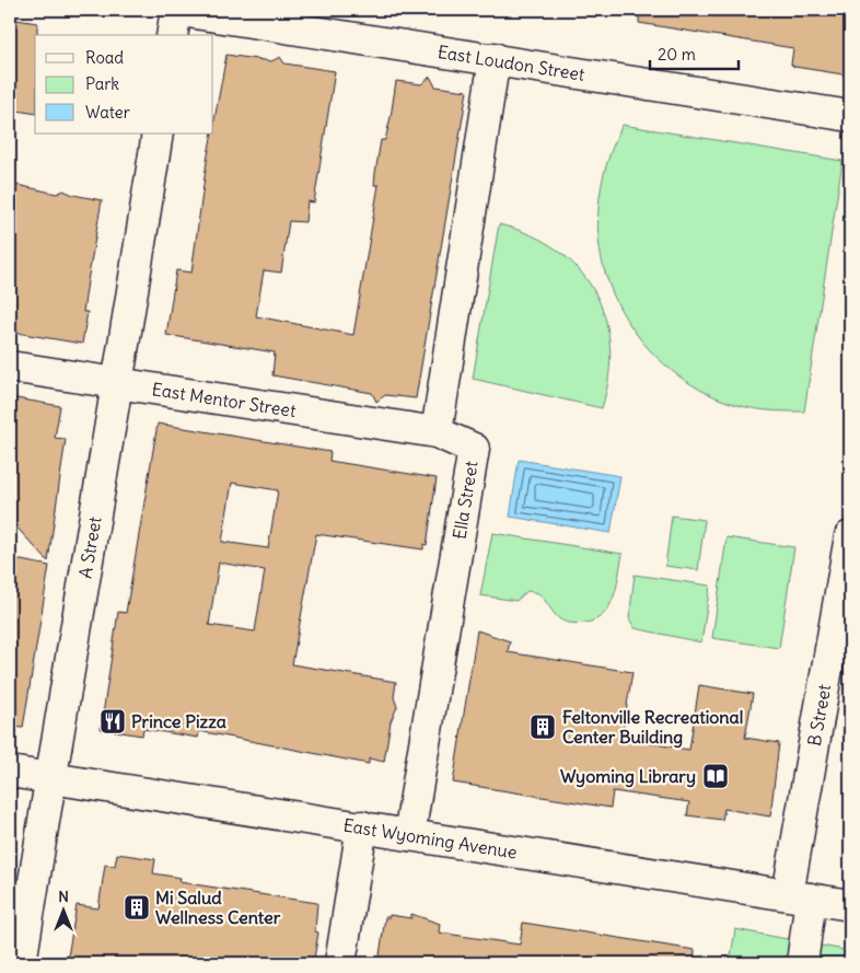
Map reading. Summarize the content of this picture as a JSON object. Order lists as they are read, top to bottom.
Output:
{
  "streets": {
    "street": [
      "East Loudon Street",
      "East Mentor Street",
      "Ella Street",
      "A Street",
      "B Street",
      "East Wyoming Avenue"
    ]
  },
  "crossings": [
    ["East Mentor Street", "Ella Street"],
    ["East Mentor Street", "A Street"],
    ["Ella Street", "East Wyoming Avenue"],
    ["A Street", "East Wyoming Avenue"],
    ["B Street", "East Wyoming Avenue"]
  ],
  "places": {
    "restaurant": ["Prince Pizza"],
    "building": ["Feltonville Recreational Center Building", "Mi Salud Wellness Center"],
    "library": ["Wyoming Library"]
  },
  "legend": ["Road", "Park", "Water"],
  "scale_bar": "20 m",
  "north": "top"
}
